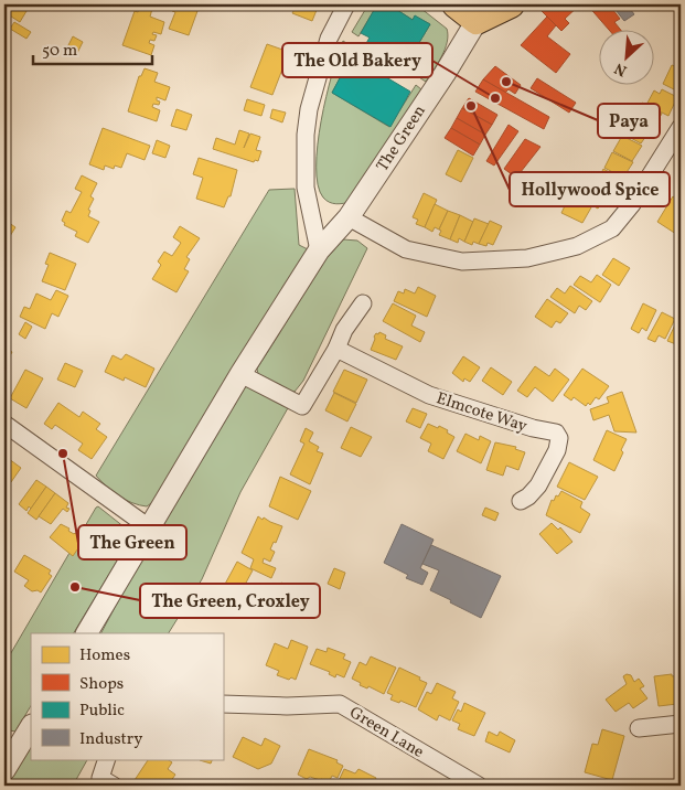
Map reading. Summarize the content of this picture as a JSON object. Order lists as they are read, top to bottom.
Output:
{
  "streets": {
    "street": ["The Green", "Elmcote Way", "Green Lane"]
  },
  "places": [
    "Paya",
    "The Old Bakery",
    "Hollywood Spice",
    "The Green",
    "The Green, Croxley"
  ],
  "legend": [
    "Homes",
    "Shops",
    "Public",
    "Industry"
  ],
  "scale_bar": "50 m",
  "north": "bottom left"
}
